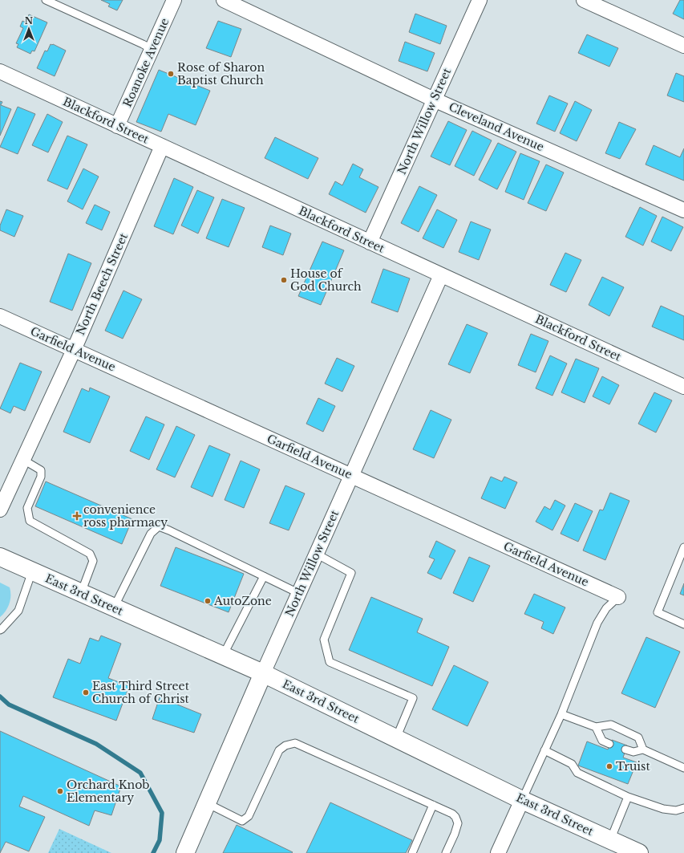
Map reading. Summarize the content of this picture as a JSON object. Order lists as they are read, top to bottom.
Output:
{
  "streets": {
    "main road": ["North Willow Street", "East 3rd Street"],
    "street": [
      "Roanoke Avenue",
      "Blackford Street",
      "Cleveland Avenue",
      "North Beech Street",
      "Garfield Avenue"
    ]
  },
  "crossings": [
    ["Roanoke Avenue", "Blackford Street"],
    ["Blackford Street", "North Willow Street"],
    ["Blackford Street", "North Beech Street"],
    ["North Willow Street", "Cleveland Avenue"],
    ["North Willow Street", "Garfield Avenue"],
    ["North Willow Street", "East 3rd Street"],
    ["North Beech Street", "Garfield Avenue"]
  ],
  "places": {
    "other": [
      "Rose of Sharon Baptist Church",
      "House of God Church",
      "AutoZone",
      "East Third Street Church of Christ",
      "Truist",
      "Orchard Knob Elementary"
    ],
    "health": ["convenience ross pharmacy"]
  },
  "north": "top"
}
